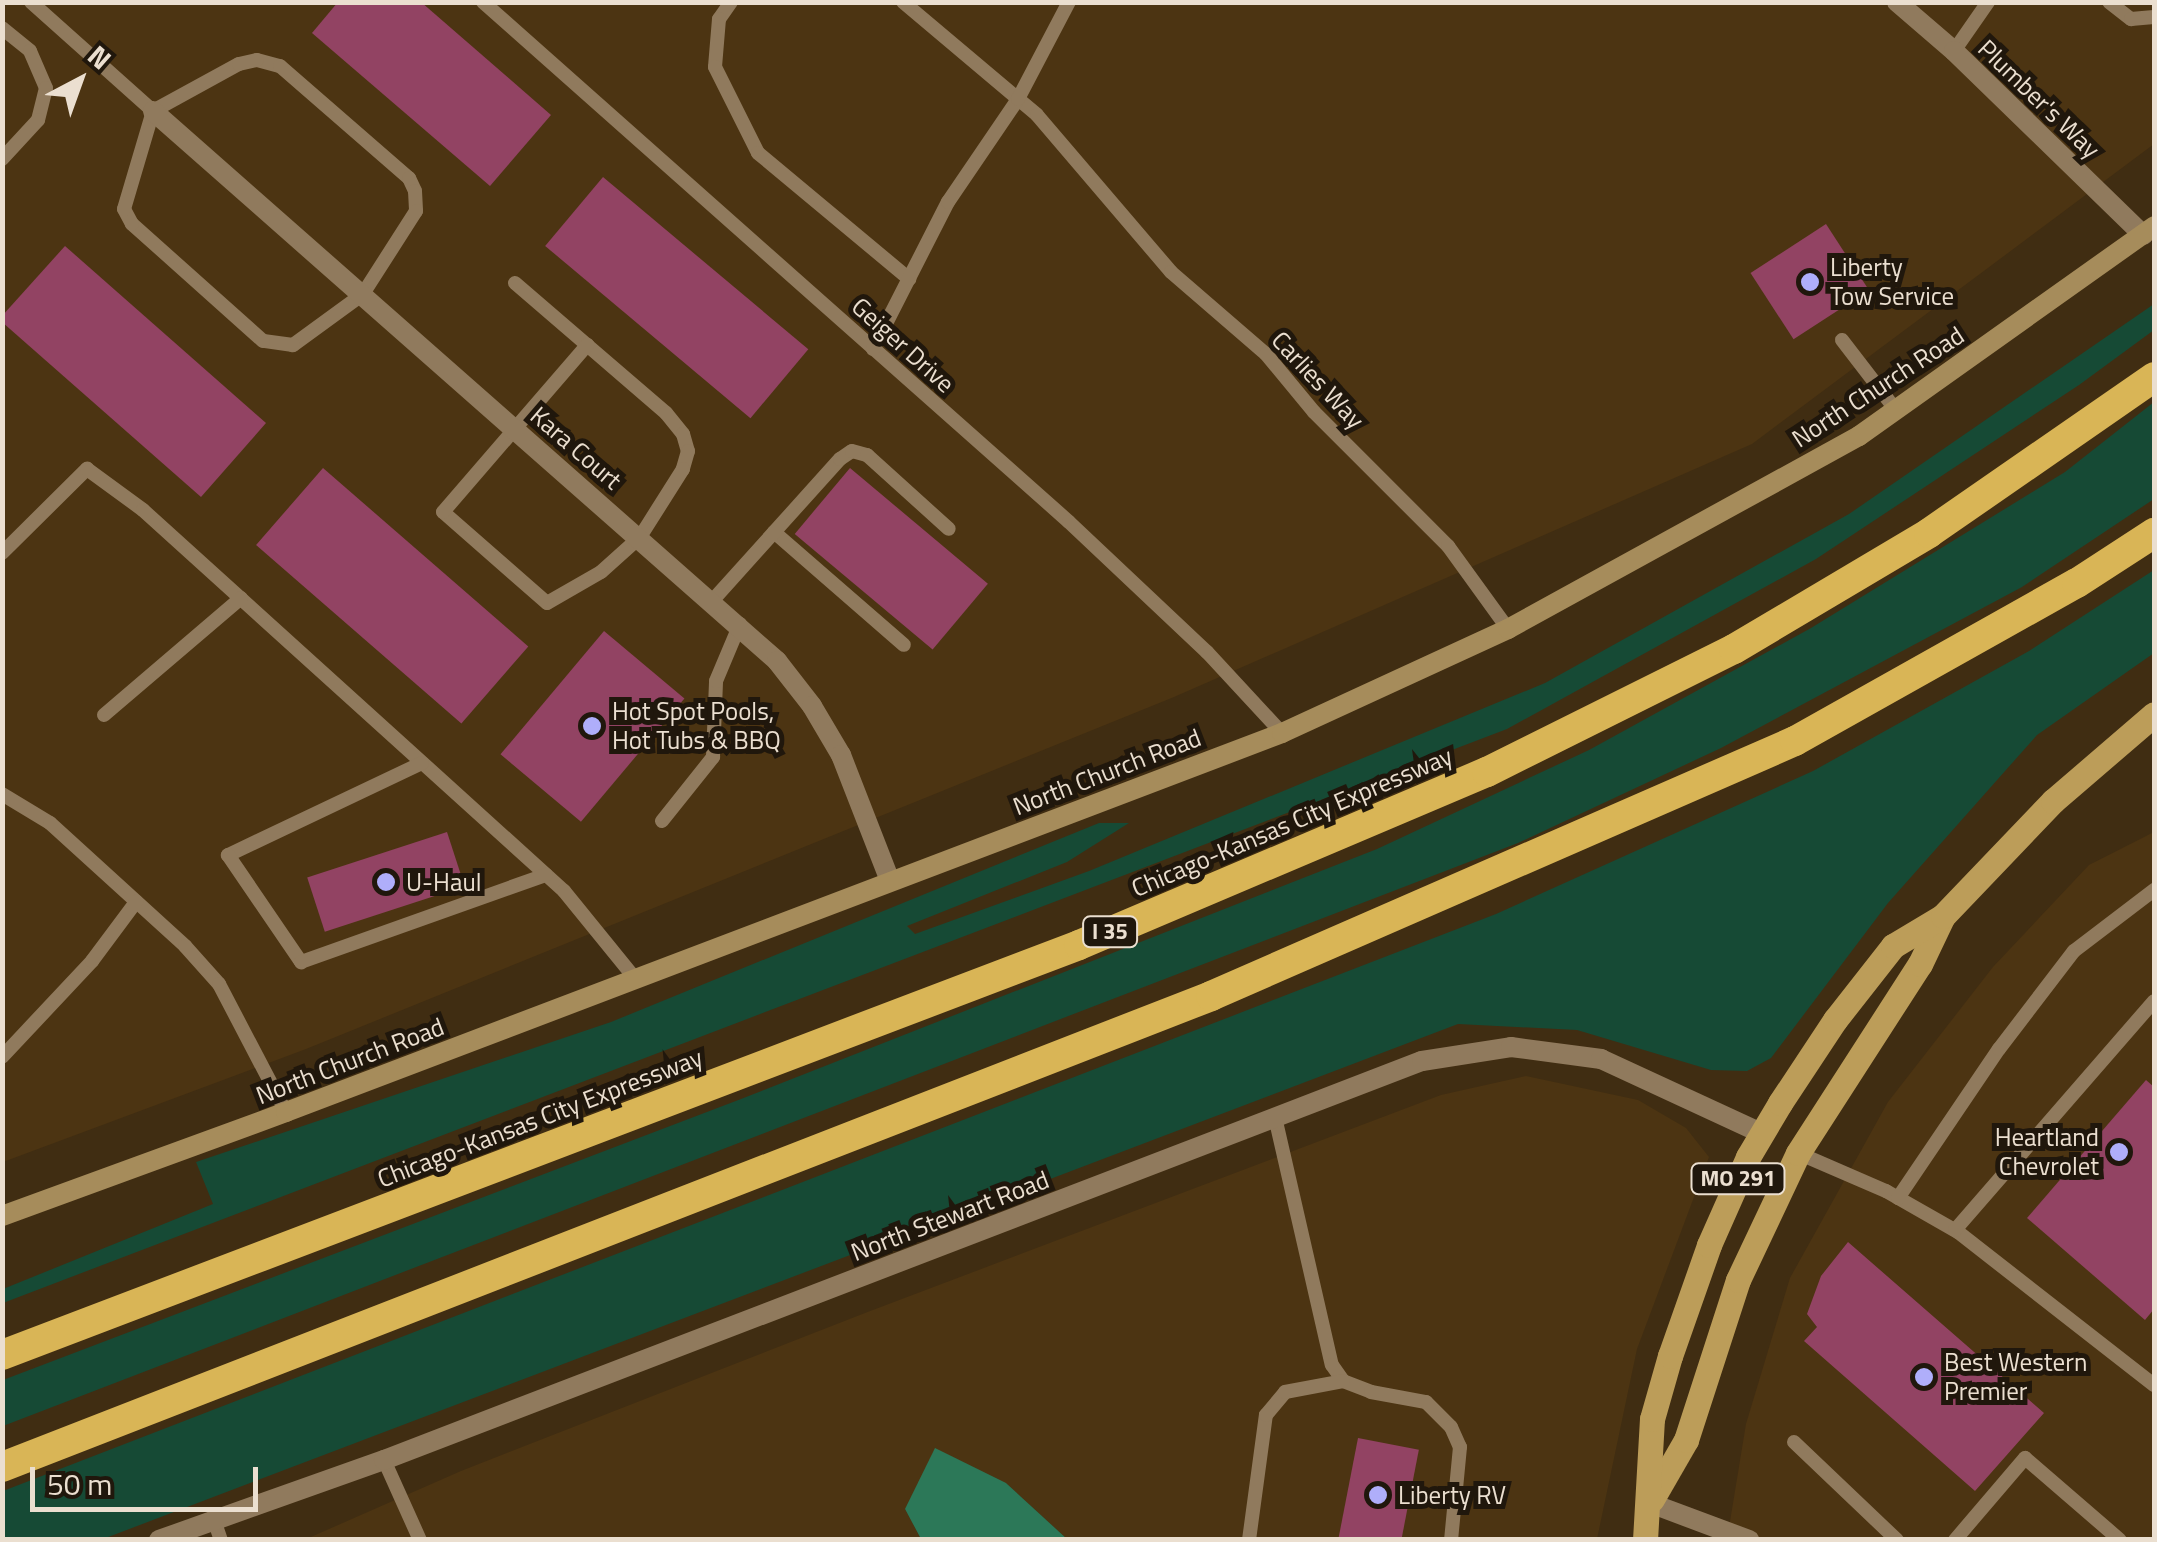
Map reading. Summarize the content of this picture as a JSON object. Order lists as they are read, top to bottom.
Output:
{
  "streets": {
    "highway": ["Chicago-Kansas City Expressway", "I 35"],
    "main road": ["North Church Road", "MO 291"],
    "street": ["Plumber's Way", "Kara Court", "North Stewart Road"],
    "lane": ["Geiger Drive", "Carlies Way"]
  },
  "crossings": [
    ["Plumber's Way", "North Church Road"],
    ["Geiger Drive", "North Church Road"],
    ["Carlies Way", "North Church Road"],
    ["North Church Road", "Kara Court"],
    ["MO 291", "North Stewart Road"]
  ],
  "places": [
    "Liberty Tow Service",
    "Hot Spot Pools, Hot Tubs & BBQ",
    "U-Haul",
    "Heartland Chevrolet",
    "Best Western Premier",
    "Liberty RV"
  ],
  "scale_bar": "50 m",
  "north": "top right"
}
